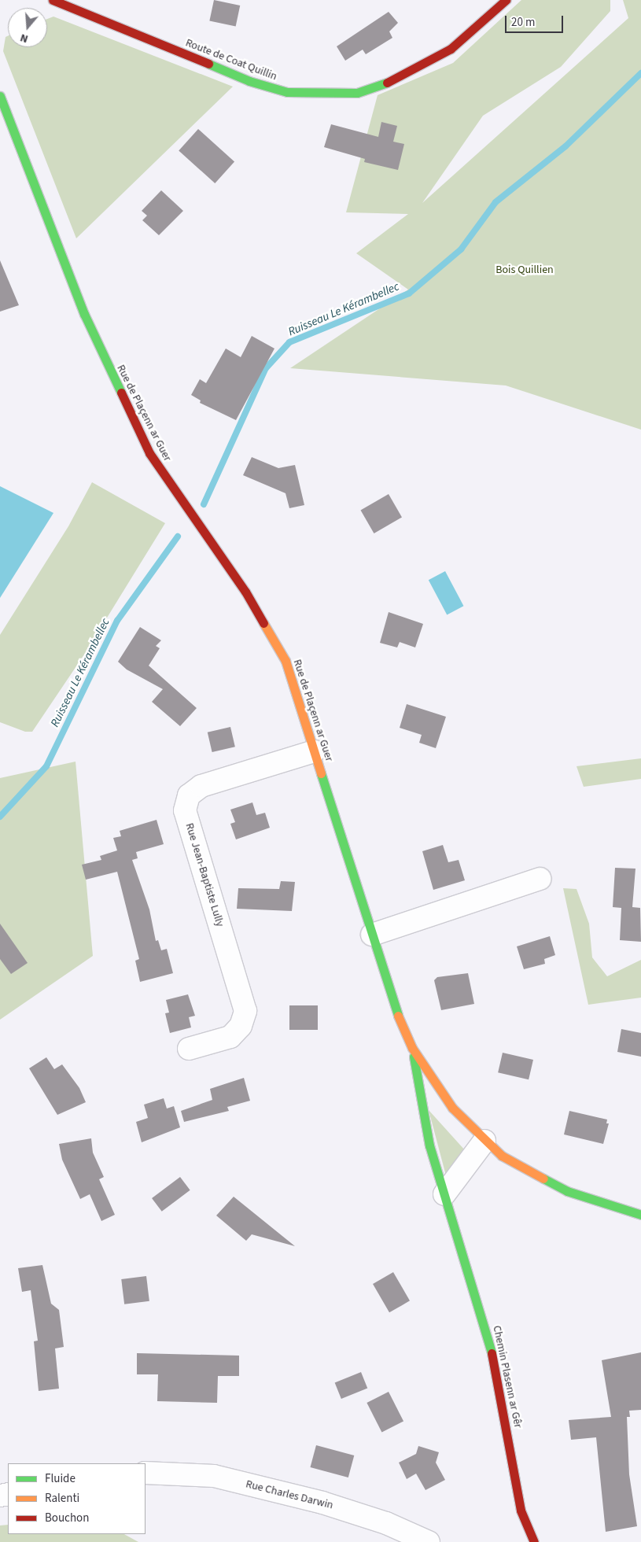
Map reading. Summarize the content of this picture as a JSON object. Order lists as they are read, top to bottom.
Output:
{
  "streets": {
    "main road": ["Route de Coat Quillin", "Rue de Plaçenn ar Guer", "Chemin Plasenn ar Gêr"],
    "street": ["Rue Jean-Baptiste Lully", "Rue Charles Darwin"]
  },
  "crossings": [
    ["Rue de Plaçenn ar Guer", "Rue Jean-Baptiste Lully"],
    ["Rue de Plaçenn ar Guer", "Chemin Plasenn ar Gêr"]
  ],
  "water": ["Ruisseau Le Kérambellec"],
  "parks": ["Bois Quillien"],
  "legend": ["Fluide", "Ralenti", "Bouchon"],
  "scale_bar": "20 m",
  "north": "bottom"
}
